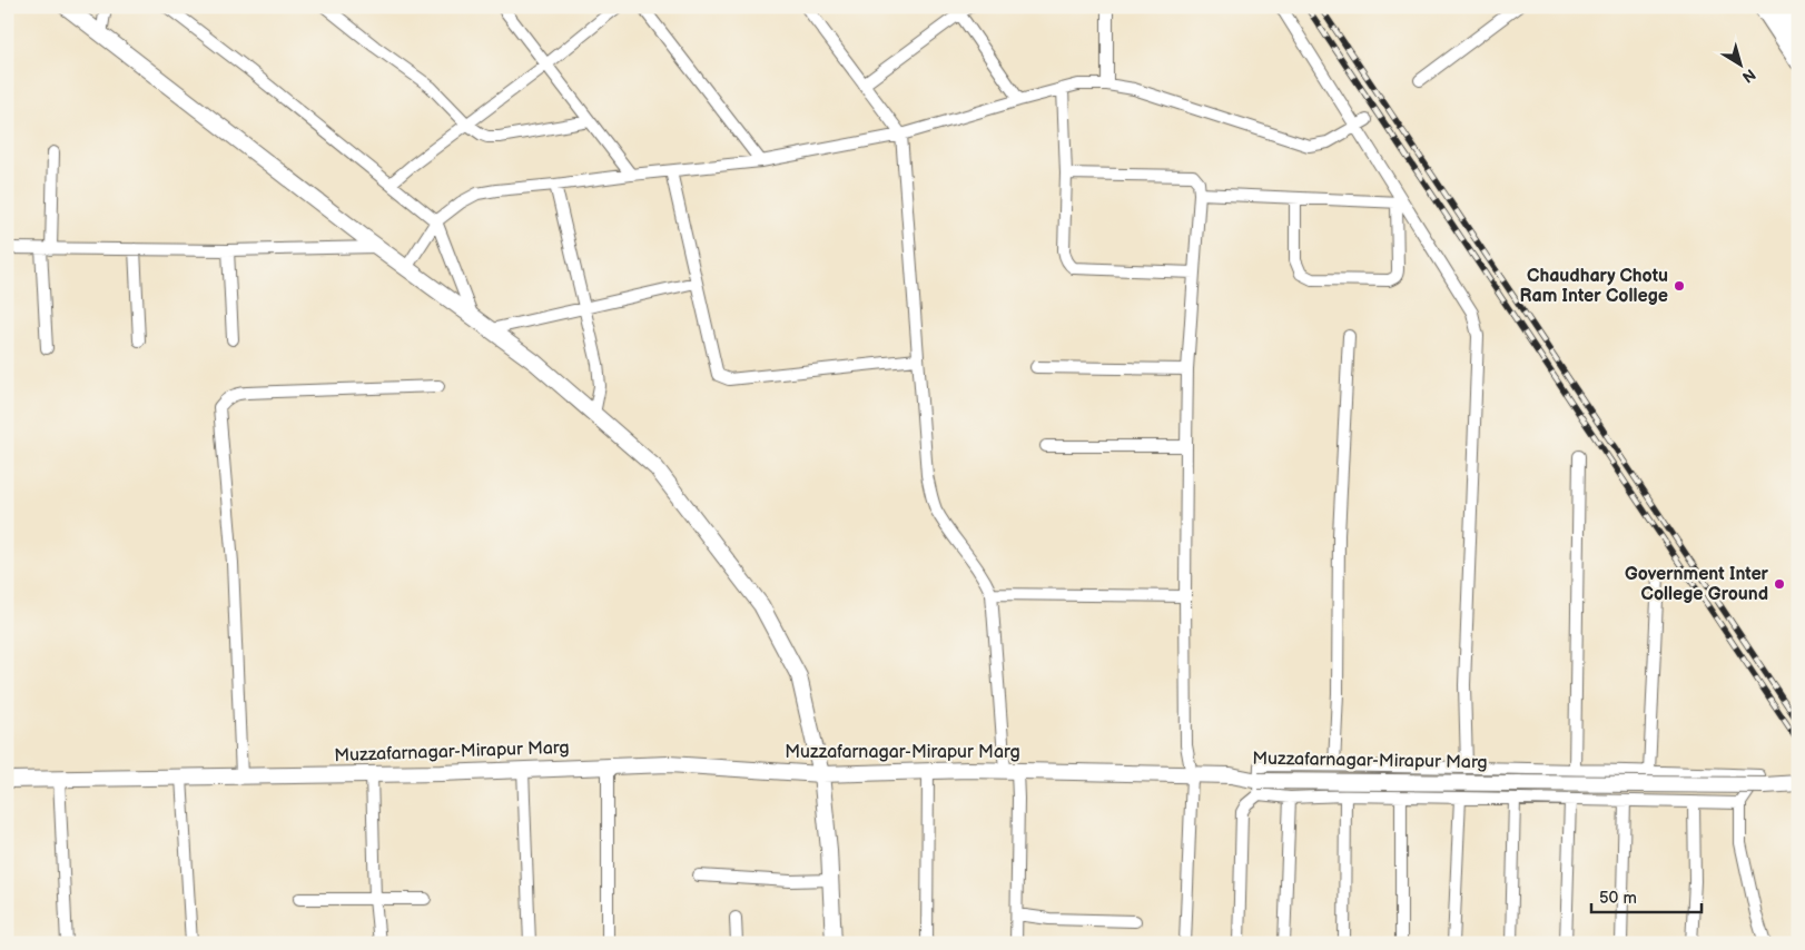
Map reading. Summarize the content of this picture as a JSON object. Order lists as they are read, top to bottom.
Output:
{
  "streets": {
    "main road": ["Muzzafarnagar-Mirapur Marg"]
  },
  "places": ["Chaudhary Chotu Ram Inter College", "Government Inter College Ground"],
  "scale_bar": "50 m",
  "north": "bottom right"
}
